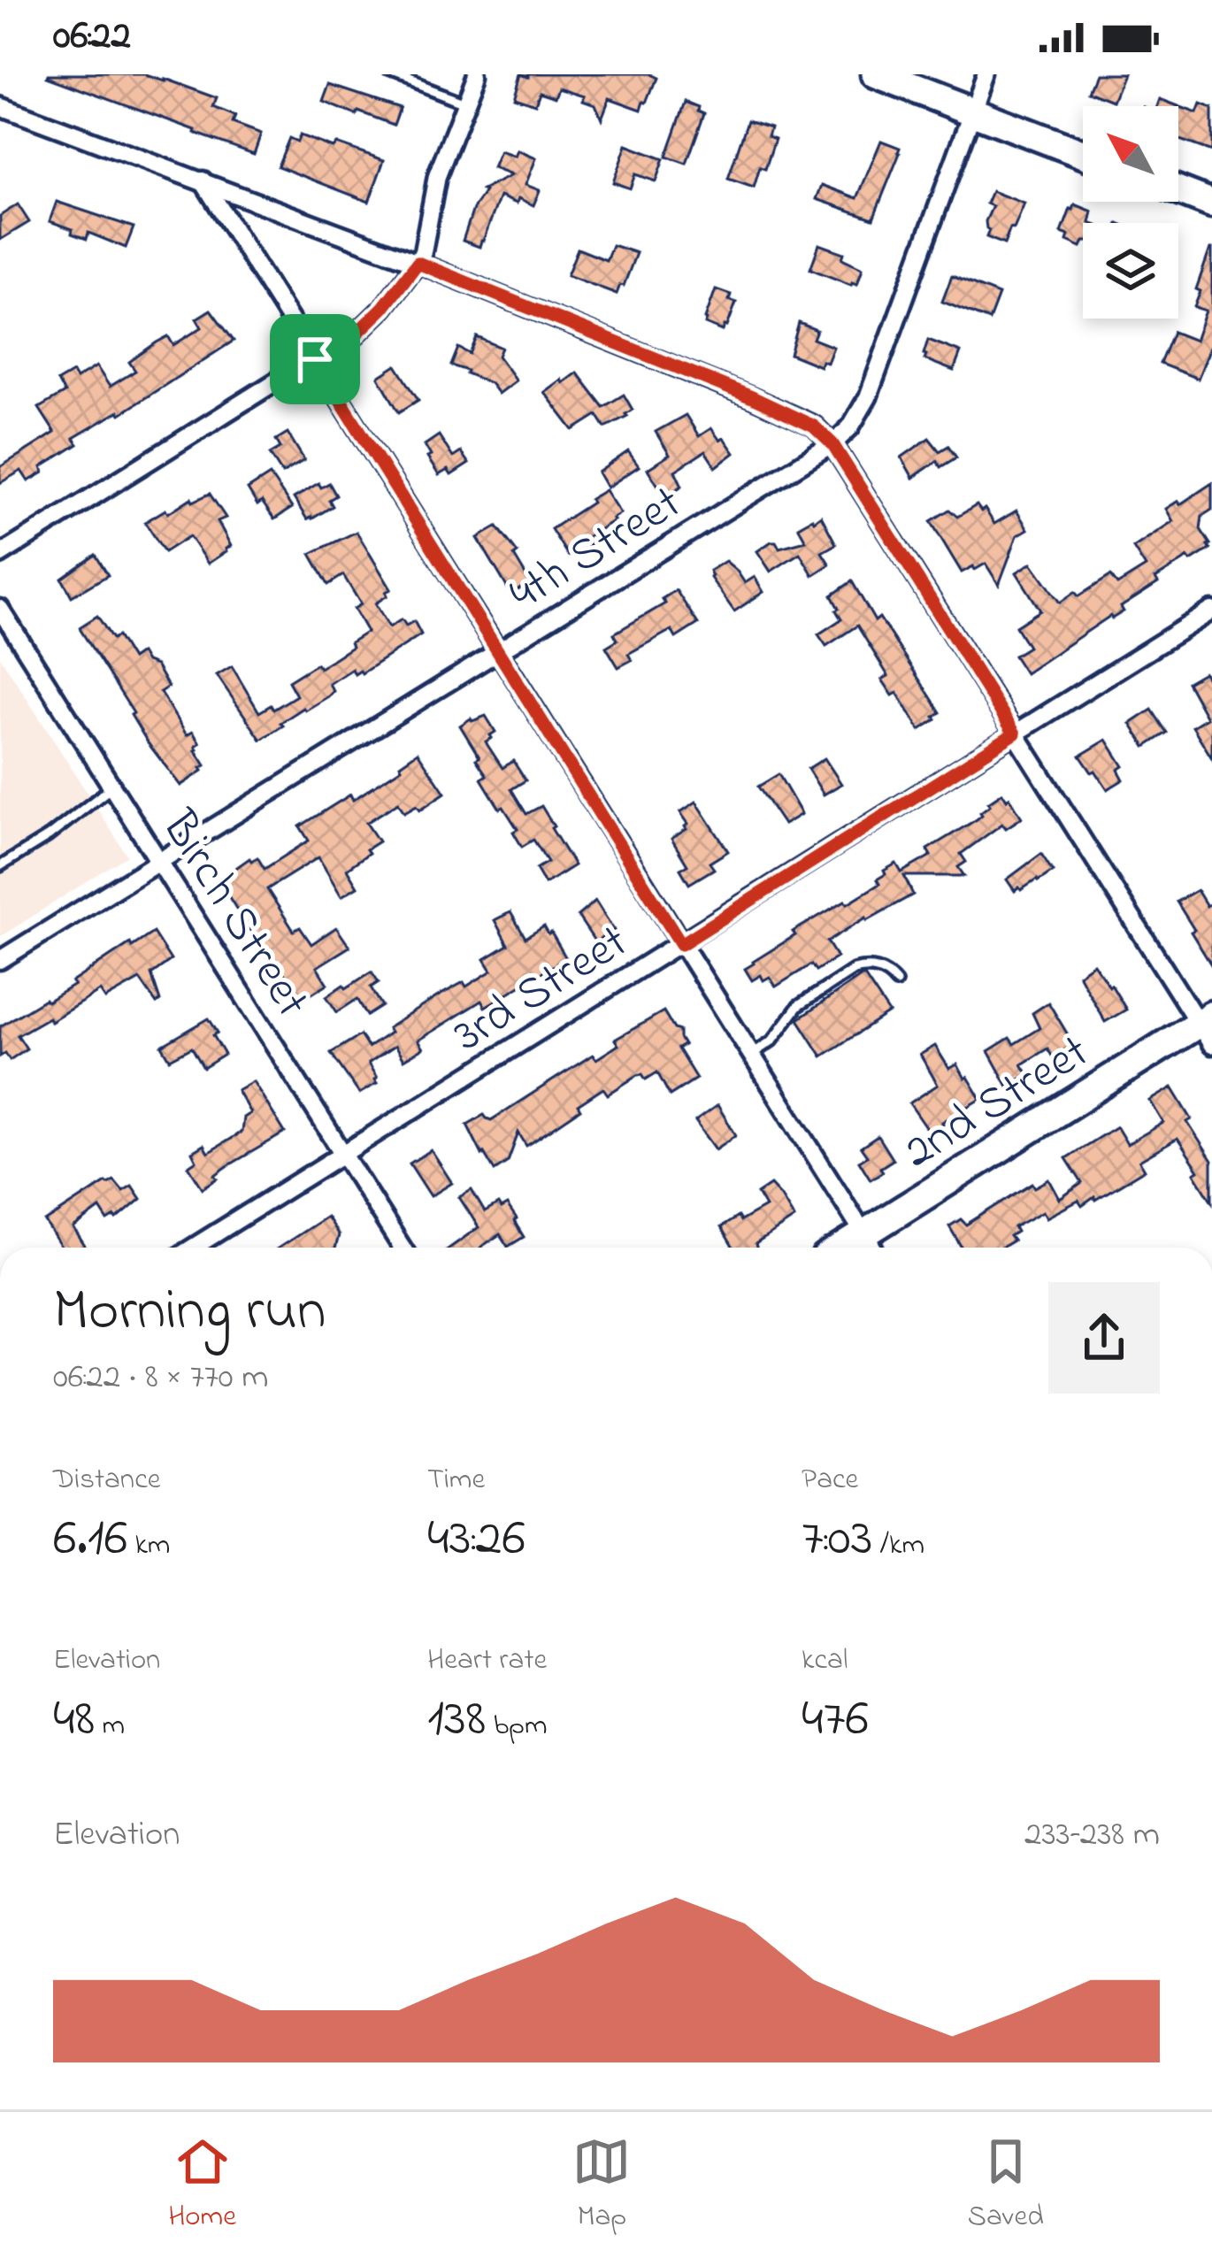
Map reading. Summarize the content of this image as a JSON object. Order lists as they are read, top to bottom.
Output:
{
  "streets": {
    "main road": ["2nd Street"],
    "street": ["4th Street", "Birch Street", "3rd Street"]
  },
  "crossings": [
    ["4th Street", "Birch Street"],
    ["Birch Street", "3rd Street"]
  ],
  "north": "top left",
  "page": {
    "status": "06:22",
    "heading": ["Morning run", "06:22 · 8 × 770 m"],
    "stats": [
      ["Distance", "6.16 km"],
      ["Time", "43:26"],
      ["Pace", "7:03 /km"],
      ["Elevation", "48 m"],
      ["Heart rate", "138 bpm"],
      ["kcal", "476"]
    ],
    "chart": ["Elevation", "233–238 m"],
    "tabs": ["Home", "Map", "Saved"]
  }
}
